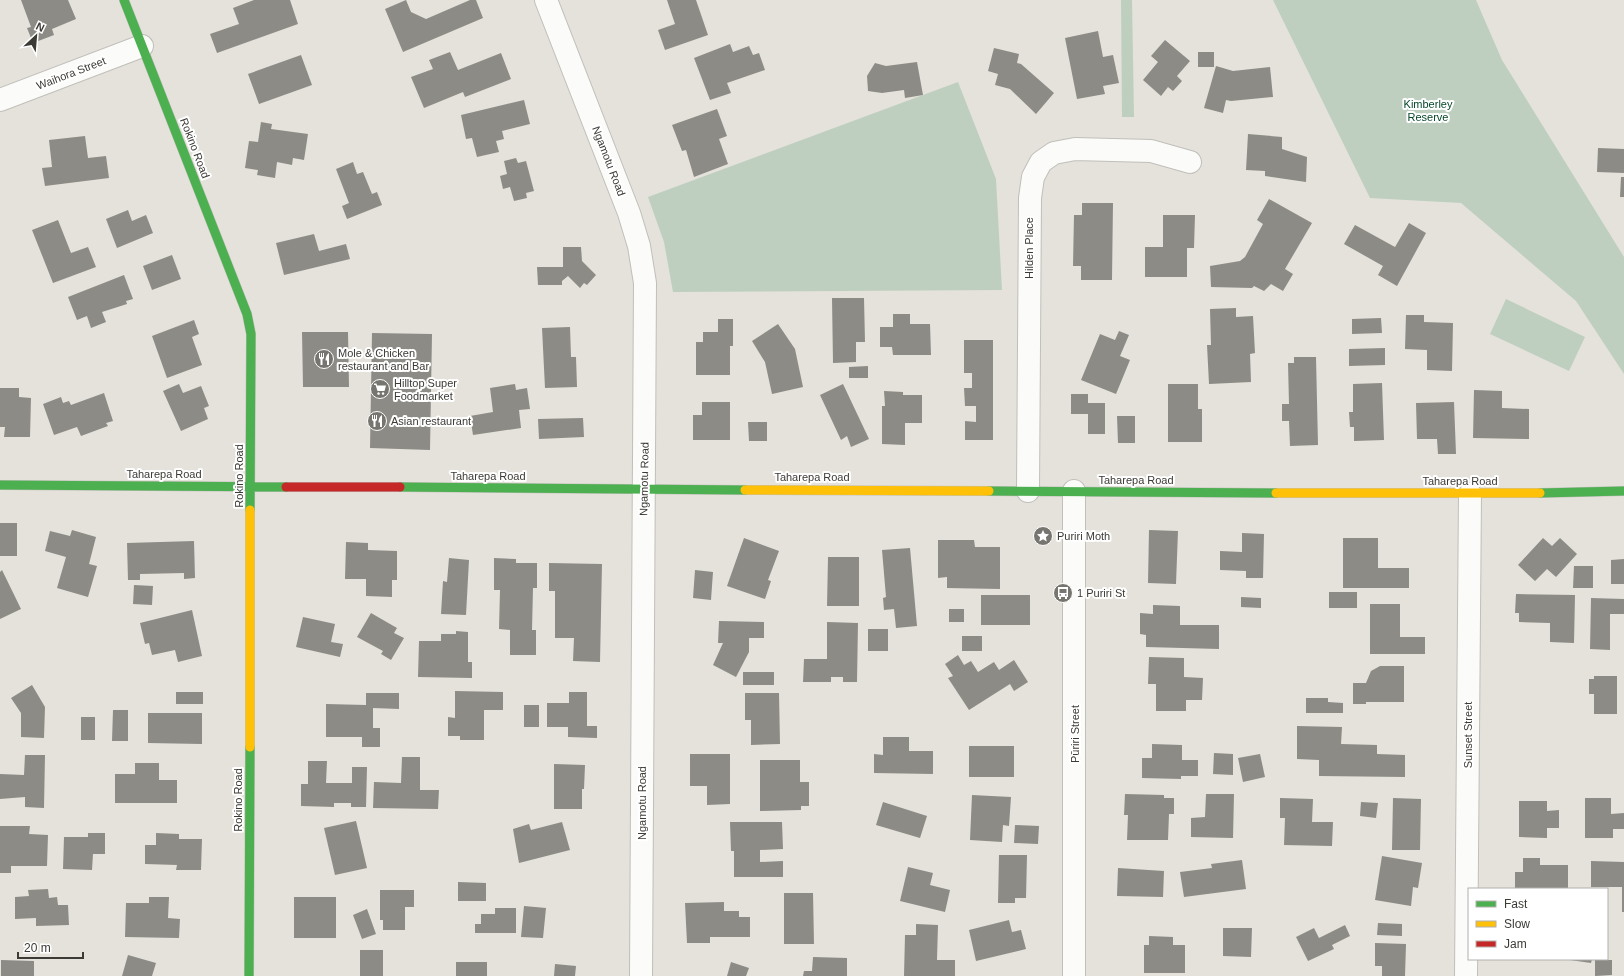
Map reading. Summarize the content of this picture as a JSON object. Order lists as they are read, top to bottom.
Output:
{
  "streets": {
    "street": [
      "Waihora Street",
      "Rokino Road",
      "Ngamotu Road",
      "Hilden Place",
      "Taharepa Road",
      "Pūriri Street",
      "Sunset Street"
    ]
  },
  "crossings": [
    ["Waihora Street", "Rokino Road"],
    ["Rokino Road", "Taharepa Road"],
    ["Ngamotu Road", "Taharepa Road"],
    ["Hilden Place", "Taharepa Road"],
    ["Taharepa Road", "Pūriri Street"],
    ["Taharepa Road", "Sunset Street"]
  ],
  "parks": ["Kimberley Reserve"],
  "places": {
    "restaurant": ["Mole & Chicken restaurant and Bar", "Asian restaurant"],
    "supermarket": ["Hilltop Super Foodmarket"],
    "place": ["Puriri Moth"],
    "bus stop": ["1 Puriri St"]
  },
  "legend": ["Fast", "Slow", "Jam"],
  "scale_bar": "20 m",
  "north": "top right"
}
